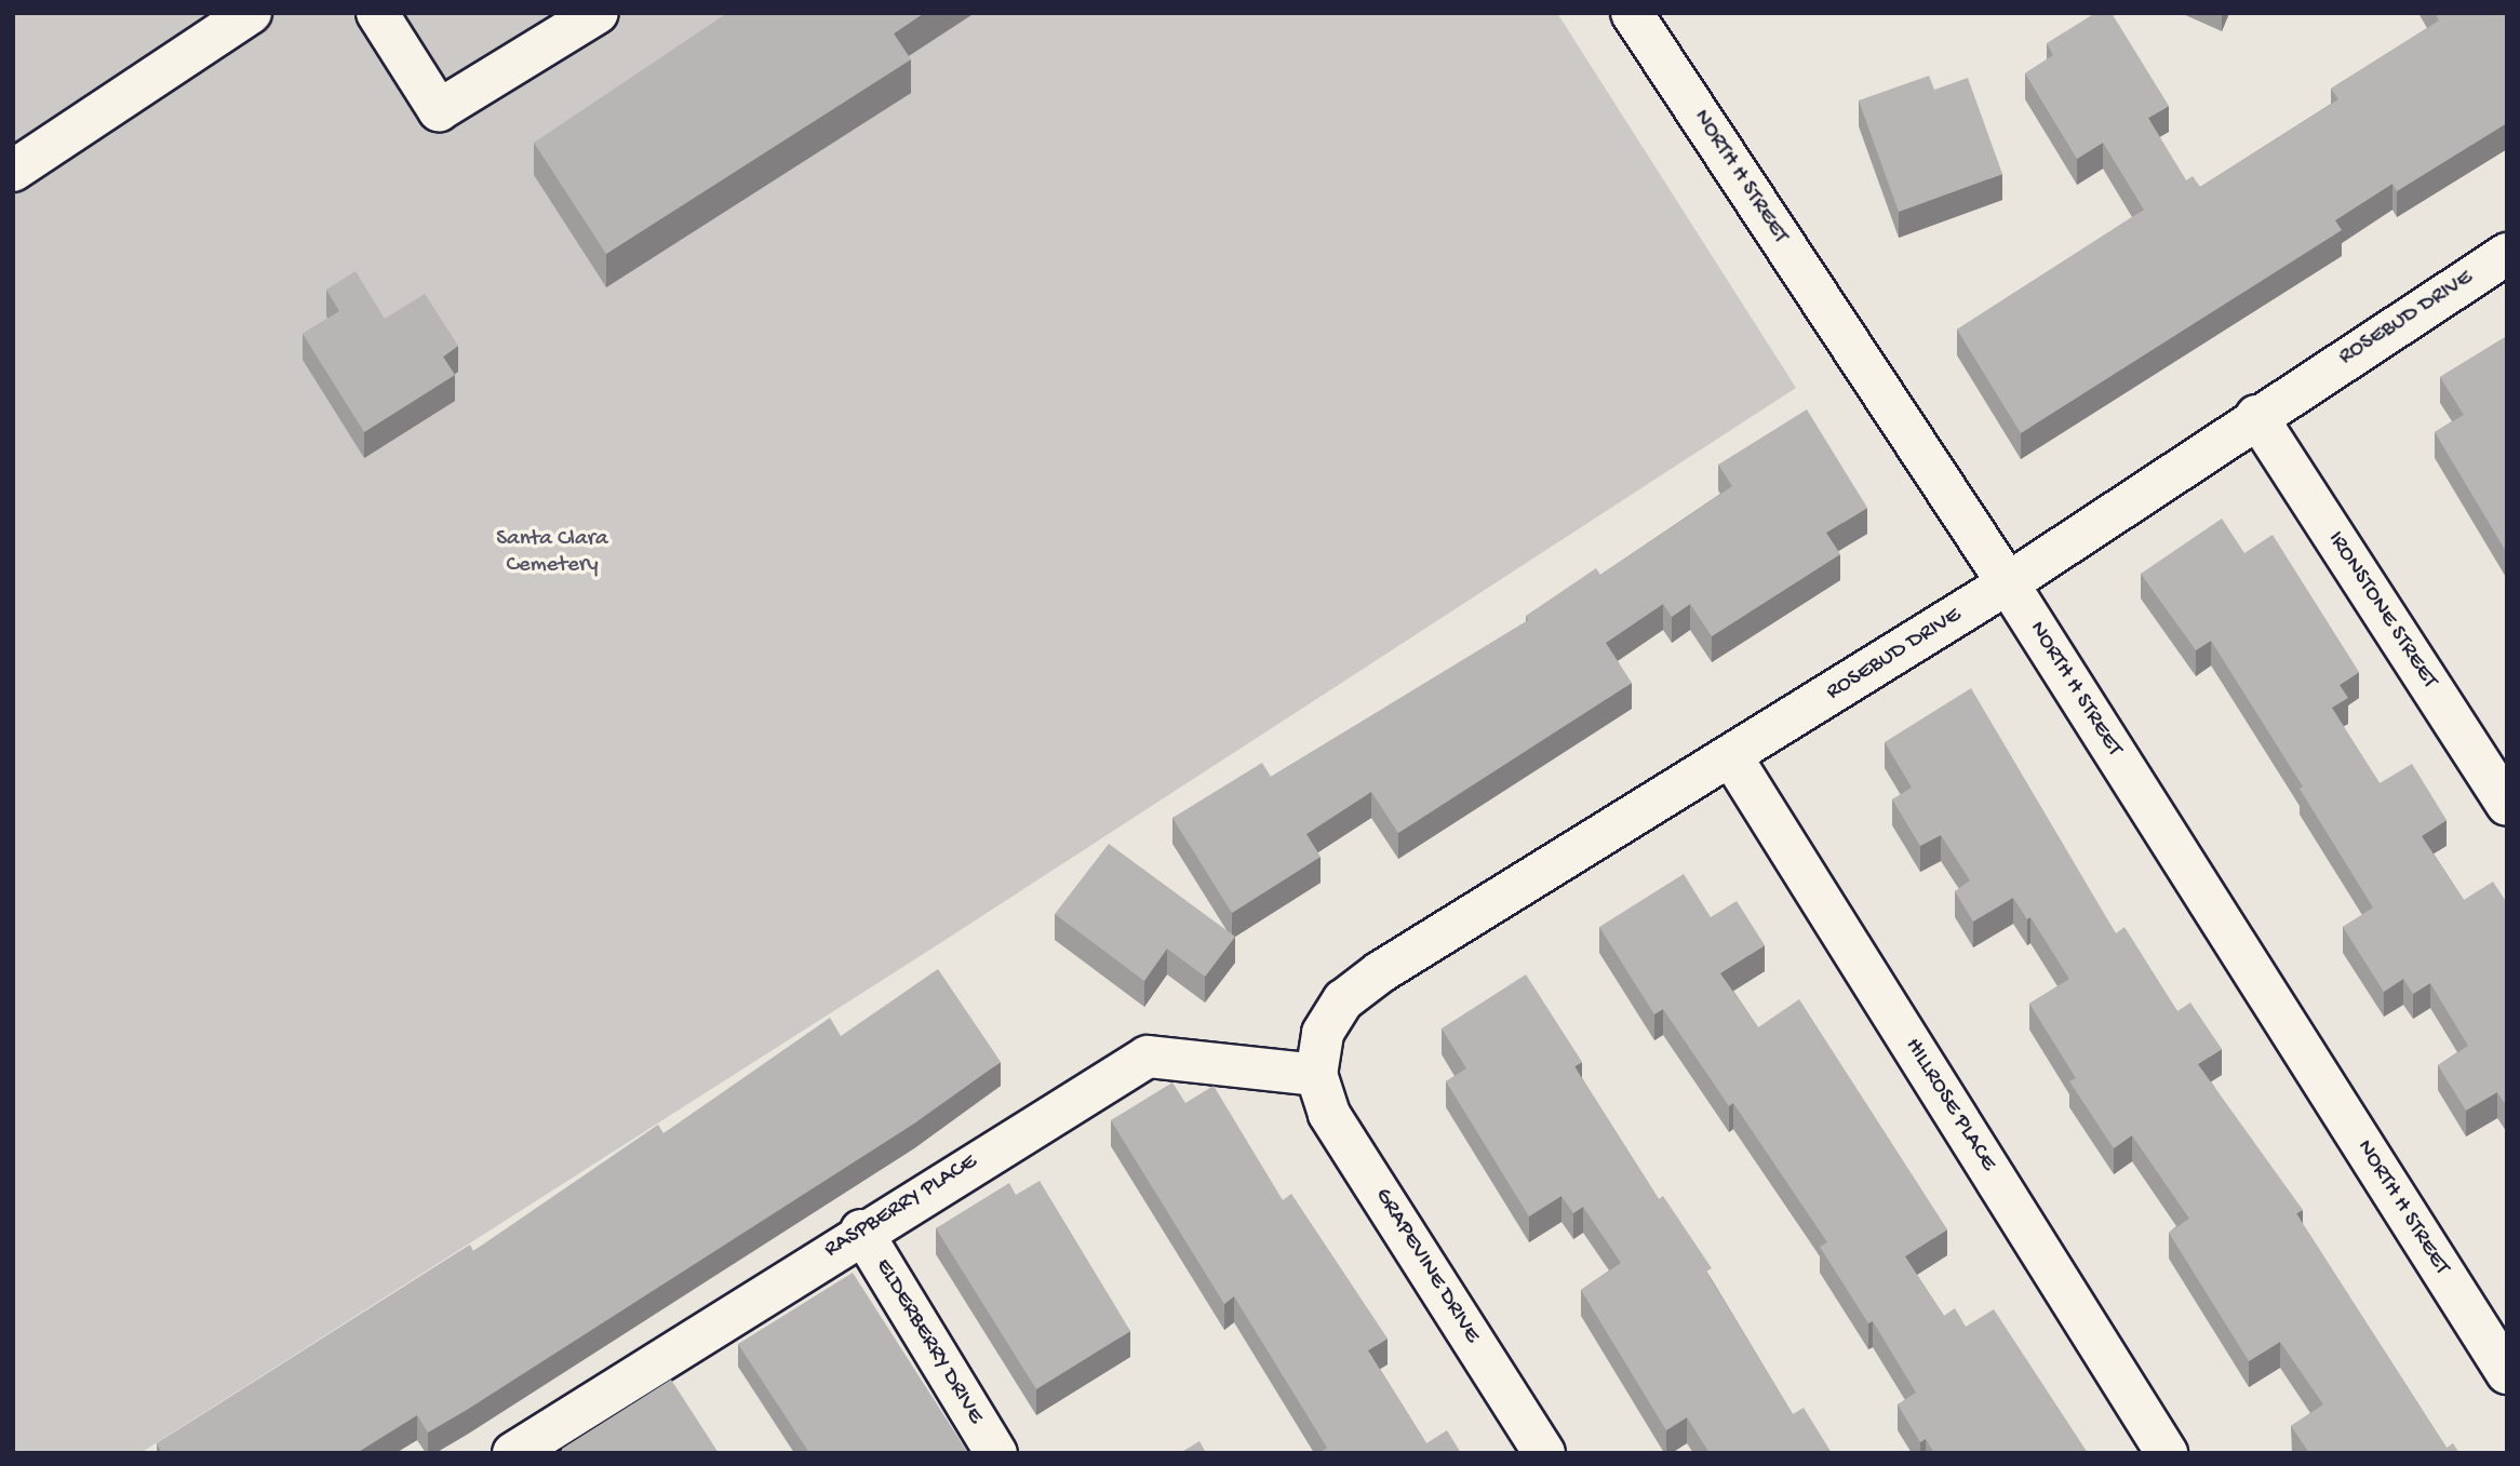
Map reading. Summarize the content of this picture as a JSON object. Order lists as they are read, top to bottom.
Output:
{
  "streets": {
    "street": [
      "NORTH H STREET",
      "ROSEBUD DRIVE",
      "IRONSTONE STREET",
      "HILLROSE PLACE",
      "RASPBERRY PLACE",
      "GRAPEVINE DRIVE",
      "ELDERBERRY DRIVE"
    ]
  },
  "crossings": [
    ["NORTH H STREET", "ROSEBUD DRIVE"],
    ["ROSEBUD DRIVE", "IRONSTONE STREET"],
    ["ROSEBUD DRIVE", "HILLROSE PLACE"],
    ["ROSEBUD DRIVE", "RASPBERRY PLACE"],
    ["ROSEBUD DRIVE", "GRAPEVINE DRIVE"],
    ["RASPBERRY PLACE", "GRAPEVINE DRIVE"],
    ["RASPBERRY PLACE", "ELDERBERRY DRIVE"]
  ],
  "parks": ["Santa Clara Cemetery"]
}
